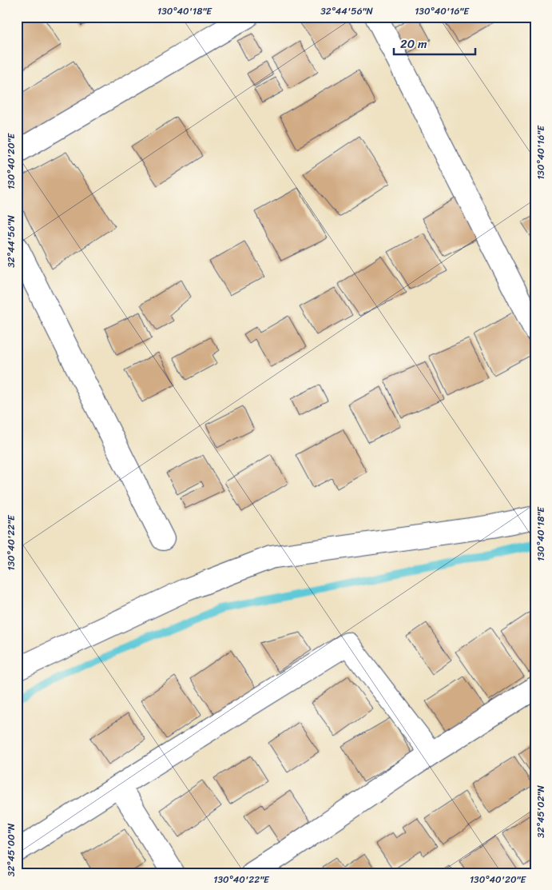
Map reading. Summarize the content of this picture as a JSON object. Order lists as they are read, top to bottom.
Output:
{
  "scale_bar": "20 m",
  "coordinates": [
    "130°40'18\"E",
    "32°44'56\"N",
    "130°40'16\"E",
    "130°40'20\"E",
    "130°40'22\"E",
    "32°45'02\"N",
    "32°45'00\"N"
  ]
}
